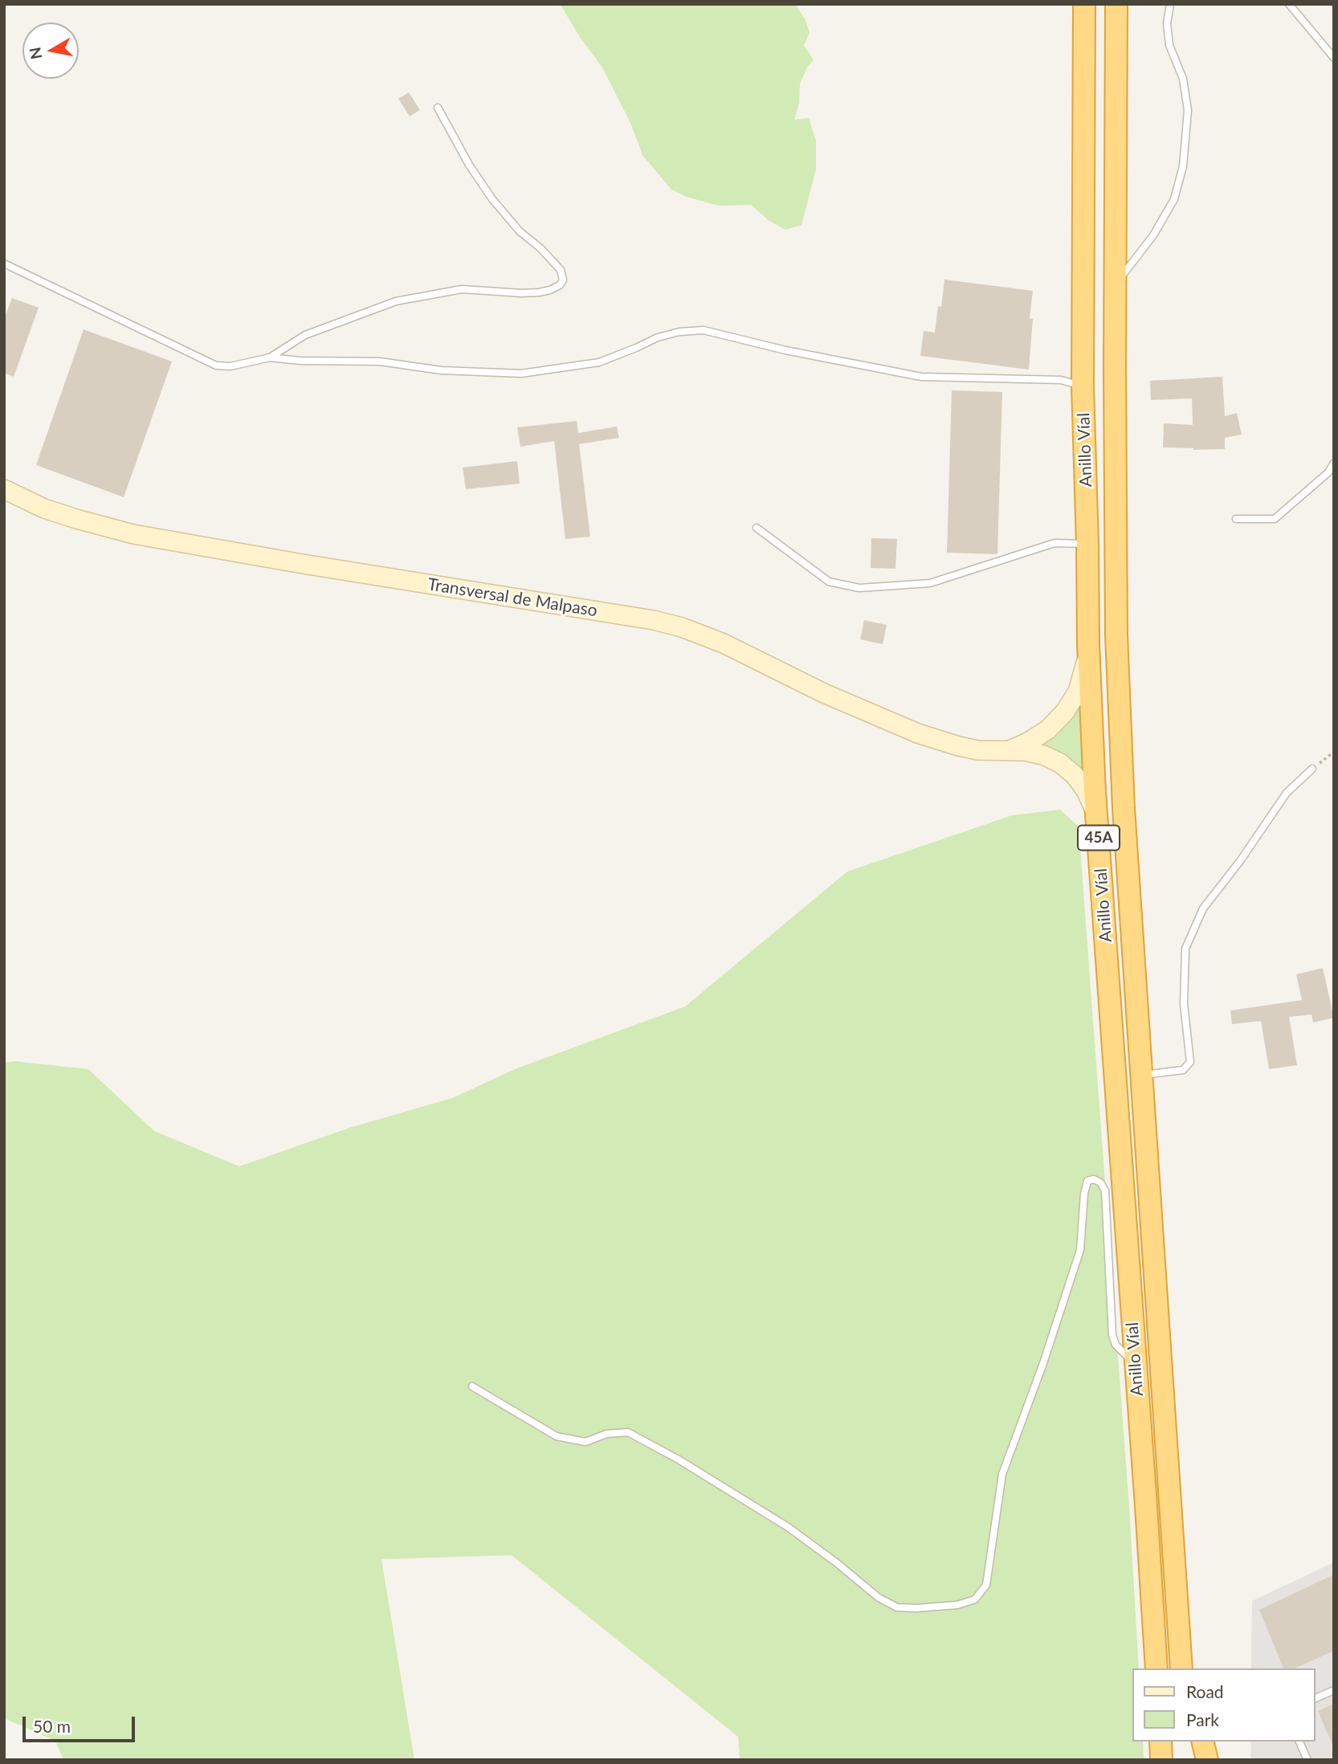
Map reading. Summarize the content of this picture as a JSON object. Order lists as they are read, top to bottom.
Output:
{
  "streets": {
    "highway": ["Anillo Víal", "45A"],
    "main road": ["Transversal de Malpaso"]
  },
  "crossings": [
    ["Anillo Víal", "Transversal de Malpaso"]
  ],
  "legend": ["Road", "Park"],
  "scale_bar": "50 m",
  "north": "left"
}
